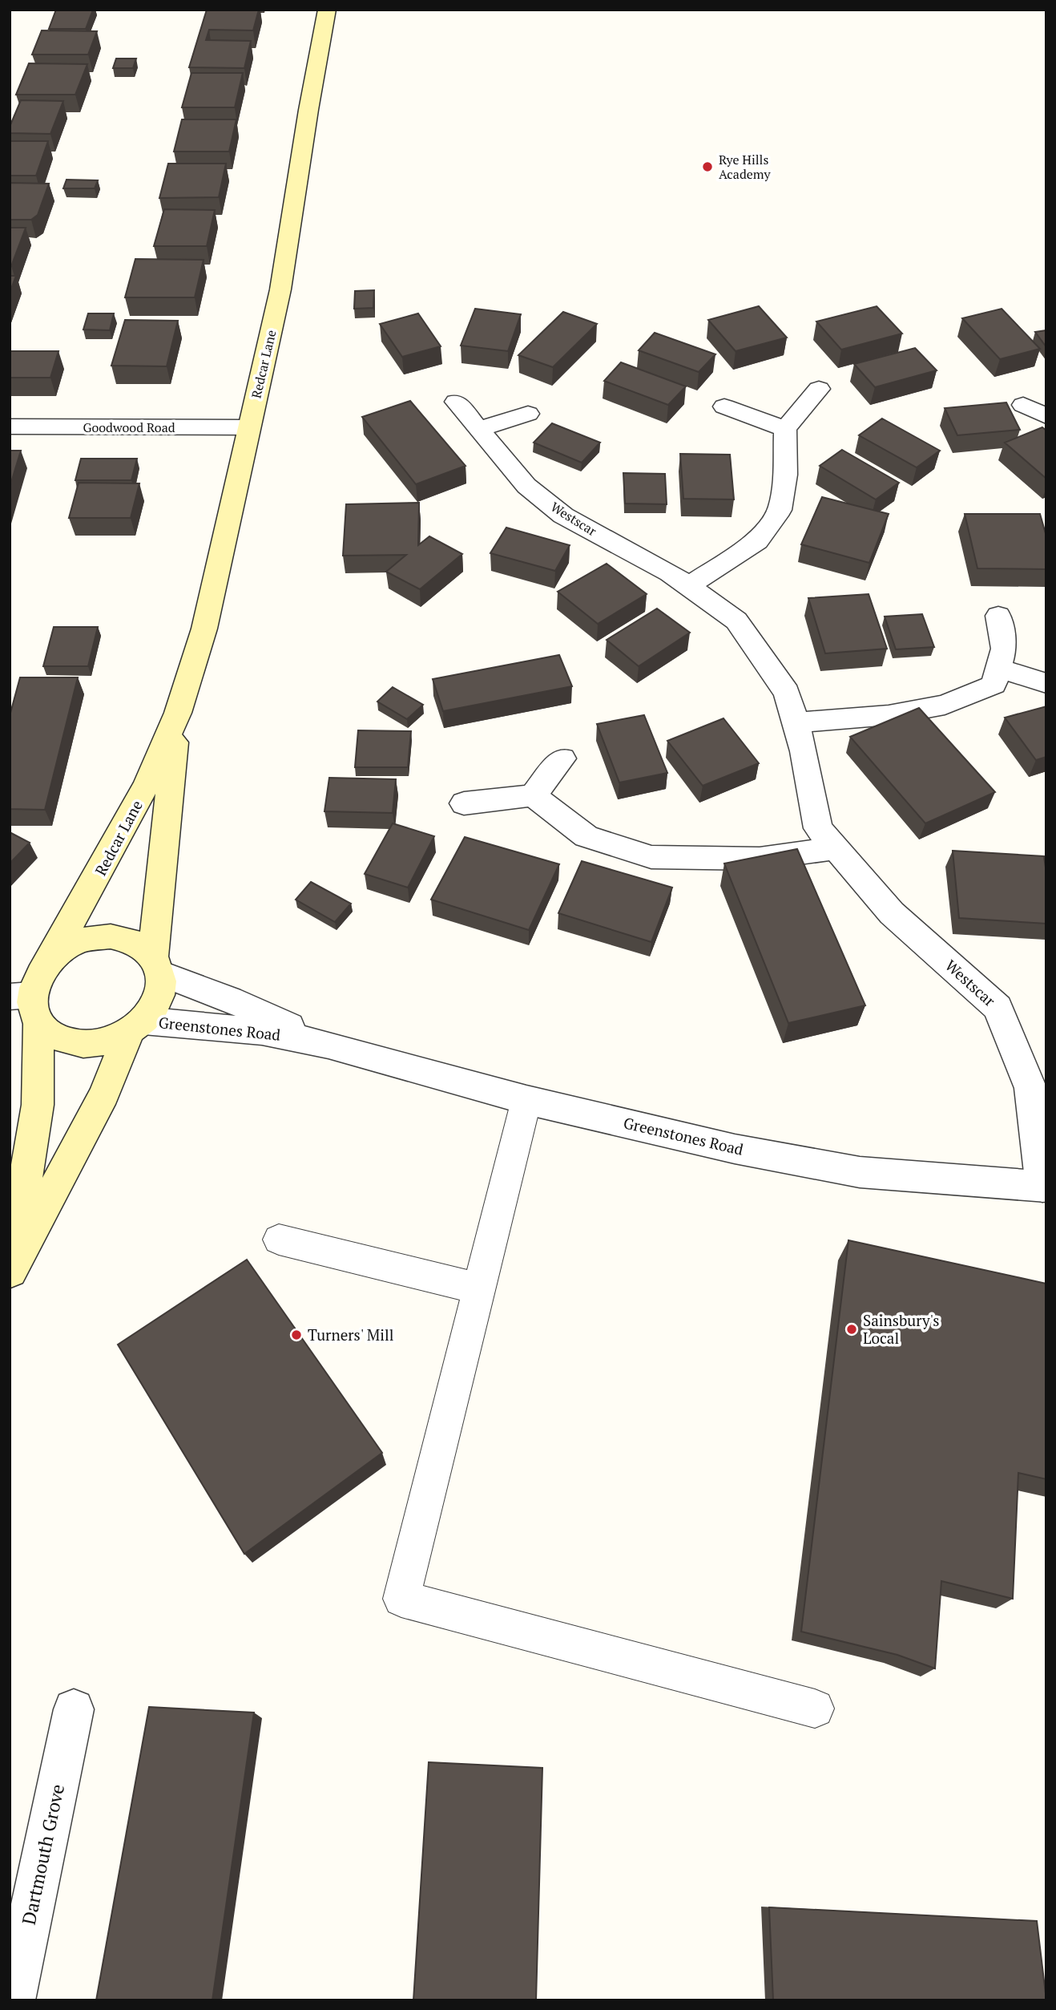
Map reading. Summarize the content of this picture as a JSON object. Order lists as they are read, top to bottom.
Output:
{
  "streets": {
    "main road": ["Redcar Lane"],
    "street": [
      "Goodwood Road",
      "Westscar",
      "Greenstones Road",
      "Dartmouth Grove"
    ]
  },
  "crossings": [
    ["Redcar Lane", "Goodwood Road"],
    ["Redcar Lane", "Greenstones Road"],
    ["Westscar", "Greenstones Road"]
  ],
  "places": ["Rye Hills Academy", "Sainsbury's Local", "Turners' Mill"]
}
